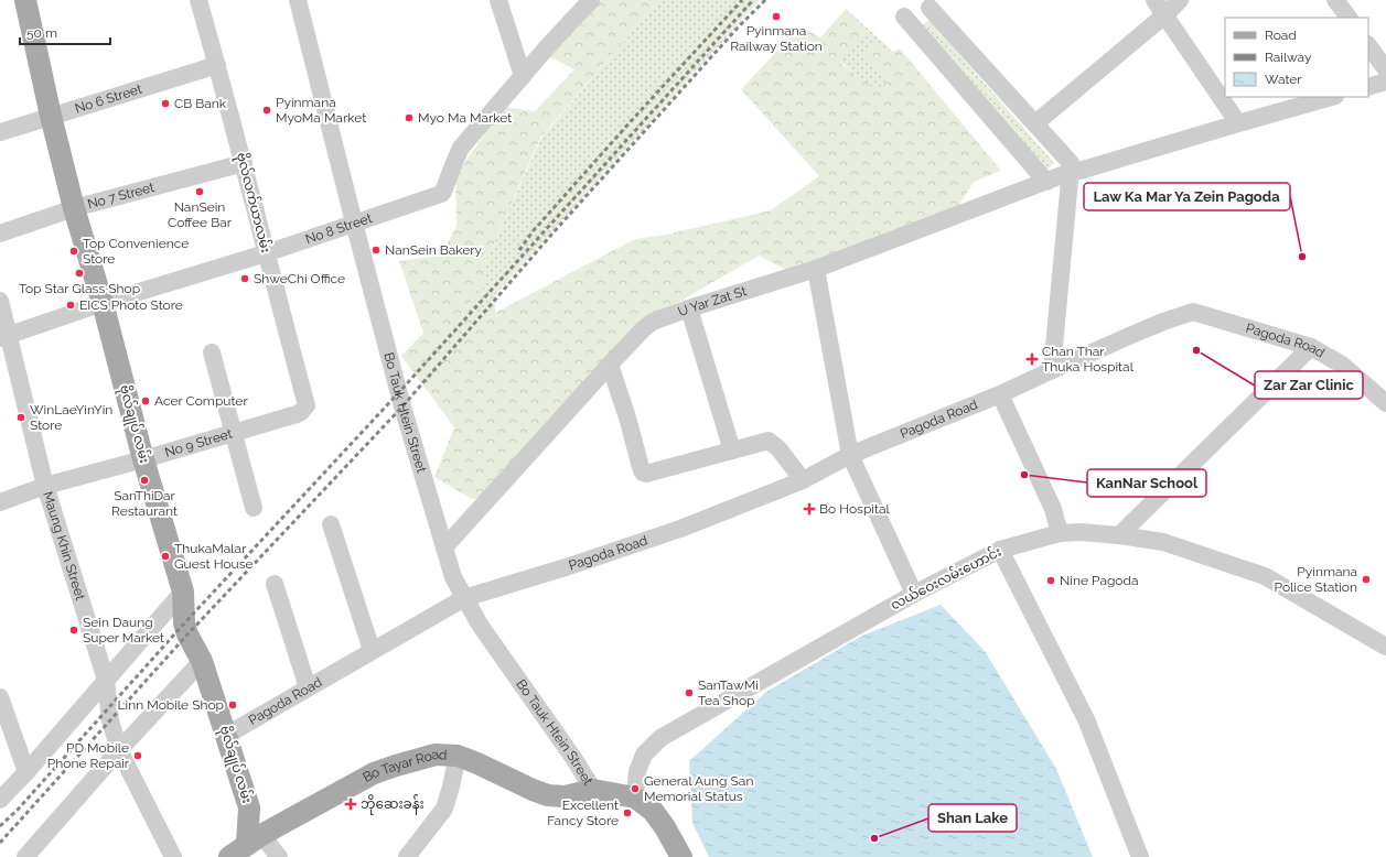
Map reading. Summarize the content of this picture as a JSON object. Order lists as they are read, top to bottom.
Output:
{
  "streets": {
    "main road": ["ဗိုလ်ချုပ် လမ်း", "Bo Tayar Road"],
    "street": [
      "No 6 Street",
      "No 7 Street",
      "ဗိုလ်လက်ယာလမ်း",
      "No 8 Street",
      "U Yar Zat St",
      "Pagoda Road",
      "Bo Tauk Htein Street",
      "No 9 Street",
      "Maung Khin Street",
      "လယ်ဝေးလမ်းဟောင်း"
    ]
  },
  "crossings": [
    ["No 6 Street", "ဗိုလ်လက်ယာလမ်း"],
    ["No 6 Street", "ဗိုလ်ချုပ် လမ်း"],
    ["No 7 Street", "ဗိုလ်လက်ယာလမ်း"],
    ["No 7 Street", "ဗိုလ်ချုပ် လမ်း"],
    ["ဗိုလ်လက်ယာလမ်း", "No 8 Street"],
    ["ဗိုလ်လက်ယာလမ်း", "No 9 Street"],
    ["No 8 Street", "Bo Tauk Htein Street"],
    ["No 8 Street", "ဗိုလ်ချုပ် လမ်း"],
    ["No 8 Street", "Maung Khin Street"],
    ["U Yar Zat St", "Bo Tauk Htein Street"],
    ["Pagoda Road", "Bo Tauk Htein Street"],
    ["Pagoda Road", "ဗိုလ်ချုပ် လမ်း"],
    ["Bo Tauk Htein Street", "Bo Tayar Road"],
    ["ဗိုလ်ချုပ် လမ်း", "No 9 Street"],
    ["ဗိုလ်ချုပ် လမ်း", "Bo Tayar Road"],
    ["No 9 Street", "Maung Khin Street"]
  ],
  "places": {
    "other": [
      "Pyinmana Railway Station",
      "CB Bank",
      "Pyinmana MyoMa Market",
      "Myo Ma Market",
      "NanSein Coffee Bar",
      "NanSein Bakery",
      "Top Convenience Store",
      "Law Ka Mar Ya Zein Pagoda",
      "Top Star Glass Shop",
      "ShweChi Office",
      "EICS Photo Store",
      "Zar Zar Clinic",
      "Acer Computer",
      "WinLaeYinYin Store",
      "KanNar School",
      "SanThiDar Restaurant",
      "ThukaMalar Guest House",
      "Pyinmana Police Station",
      "Nine Pagoda",
      "Sein Daung Super Market",
      "SanTawMi Tea Shop",
      "Linn Mobile Shop",
      "PD Mobile Phone Repair",
      "General Aung San Memorial Status",
      "Excellent Fancy Store",
      "Shan Lake"
    ],
    "health": ["Chan Thar Thuka Hospital", "Bo Hospital", "ဘိုဆေးခန်း"]
  },
  "legend": ["Road", "Railway", "Water"],
  "scale_bar": "50 m"
}
